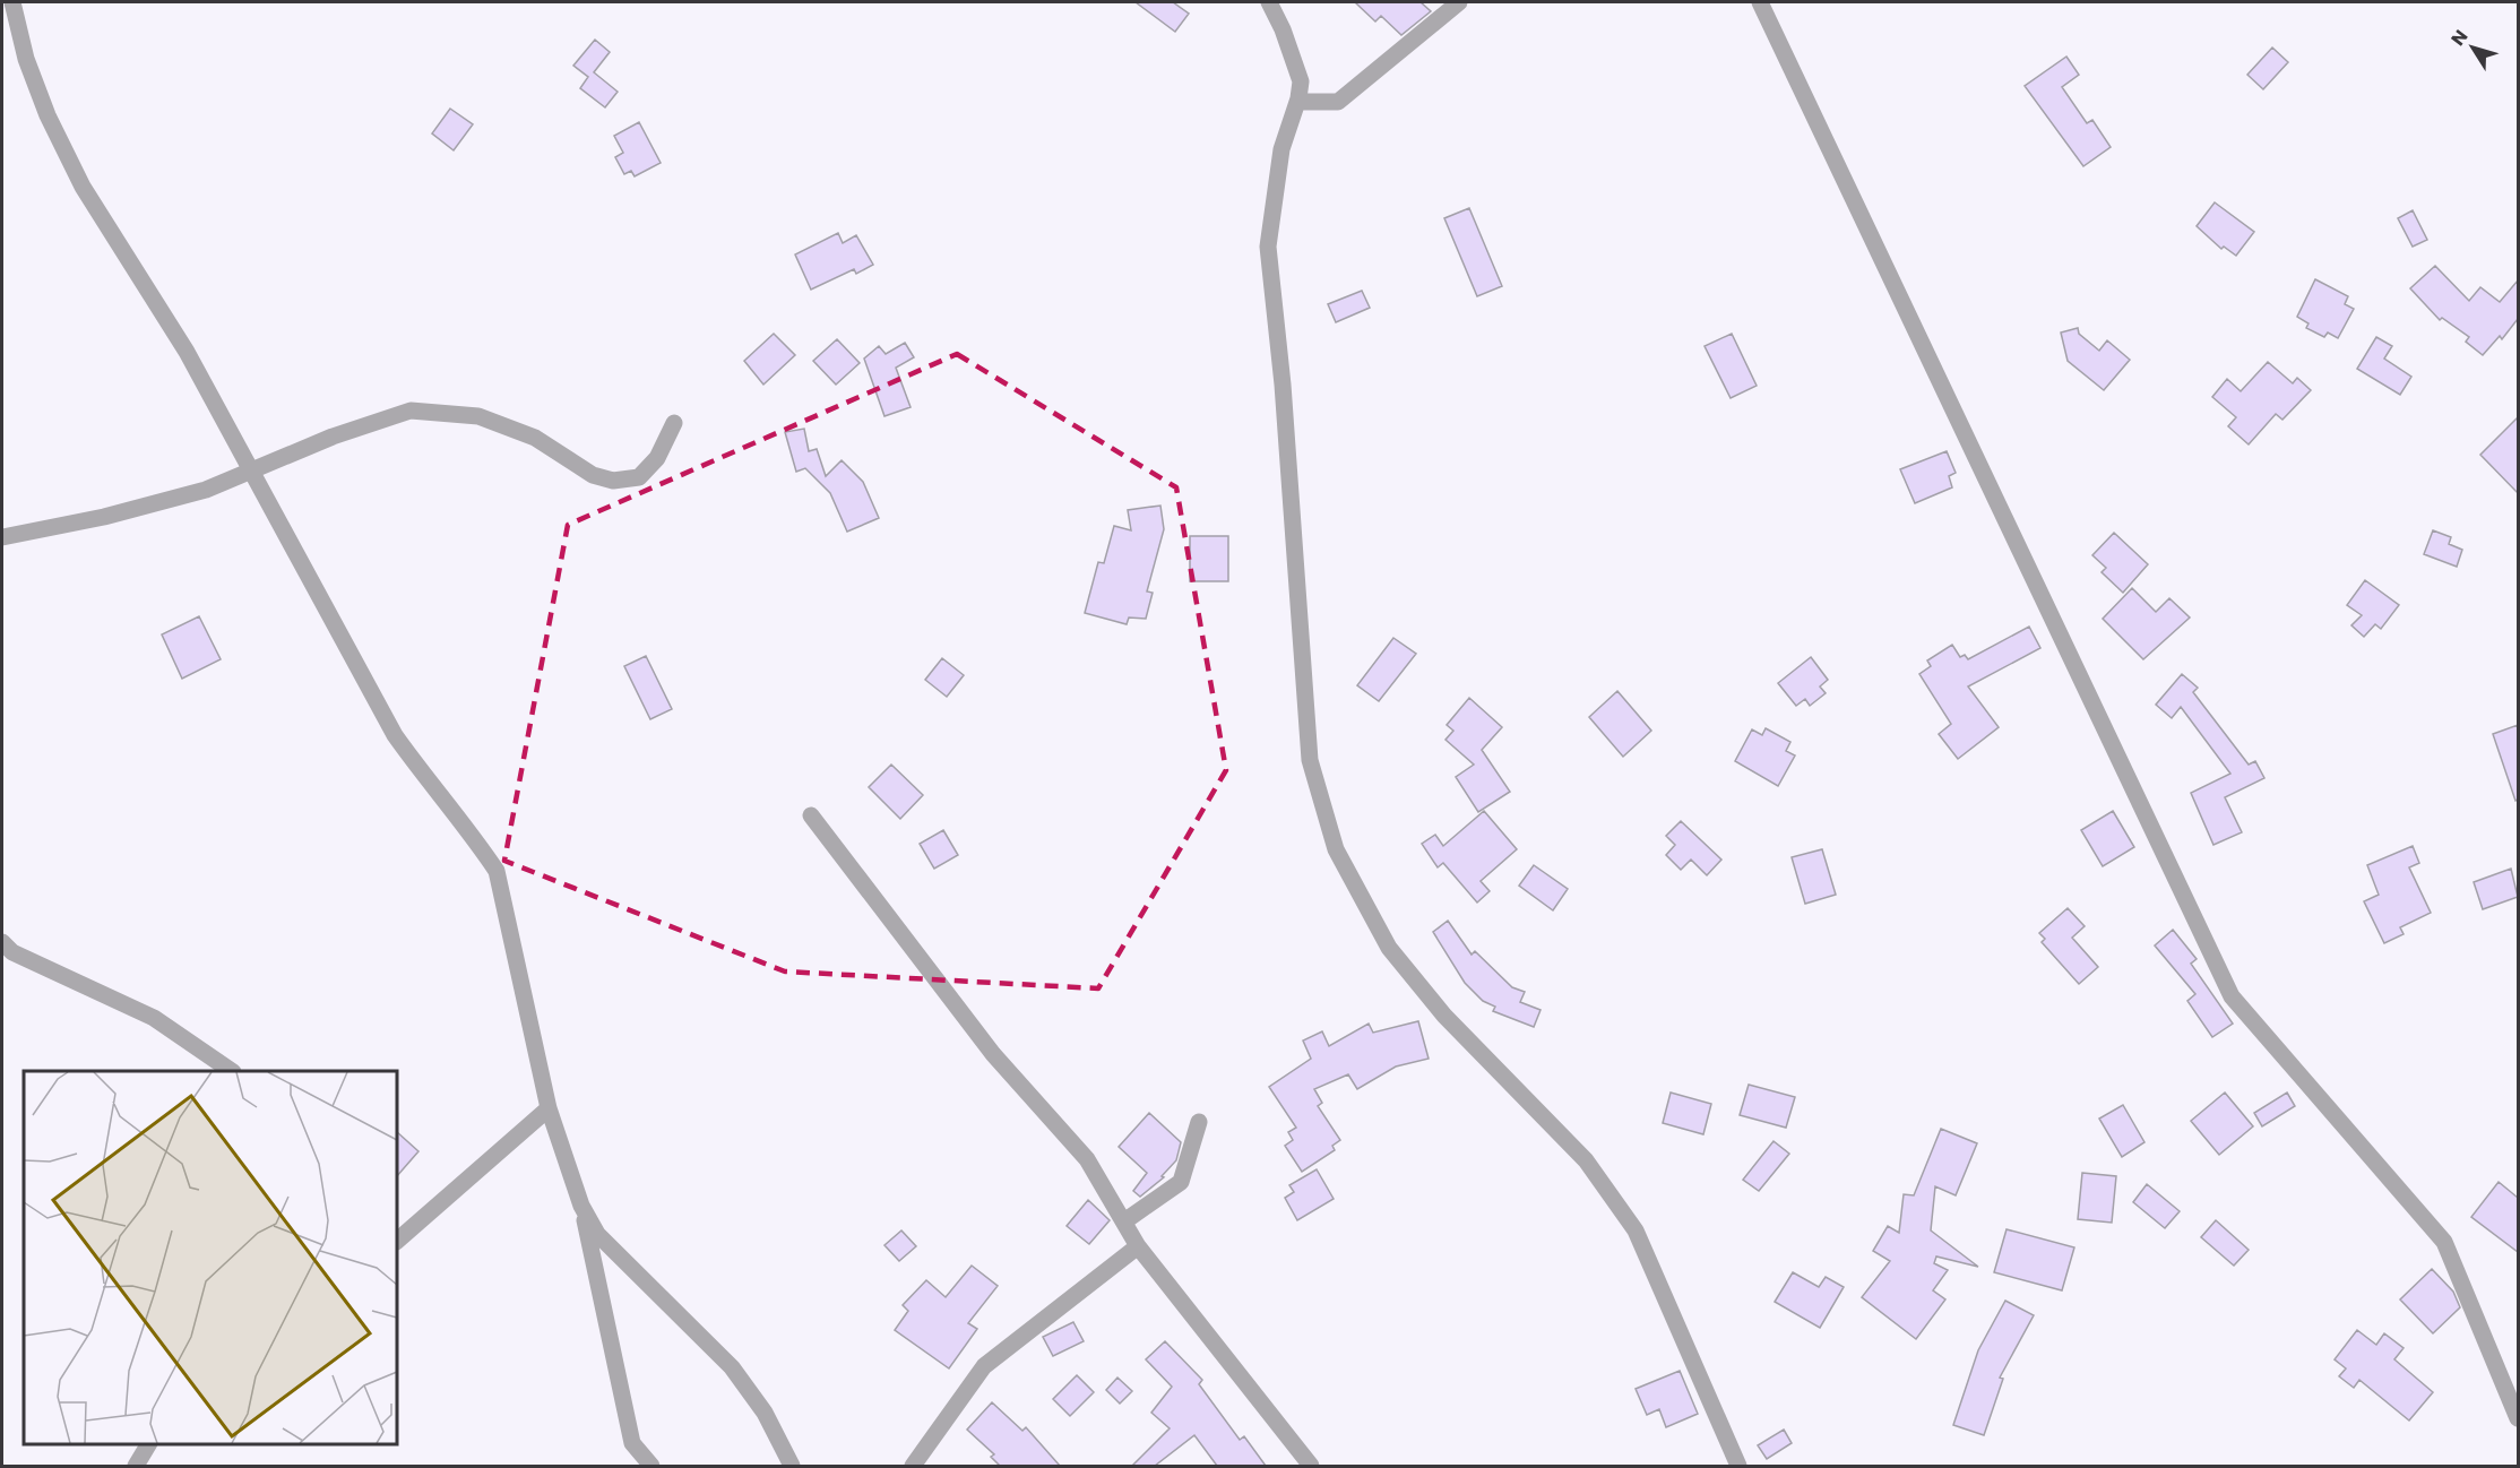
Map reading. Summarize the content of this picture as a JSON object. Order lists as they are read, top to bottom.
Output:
{
  "north": "top left"
}
